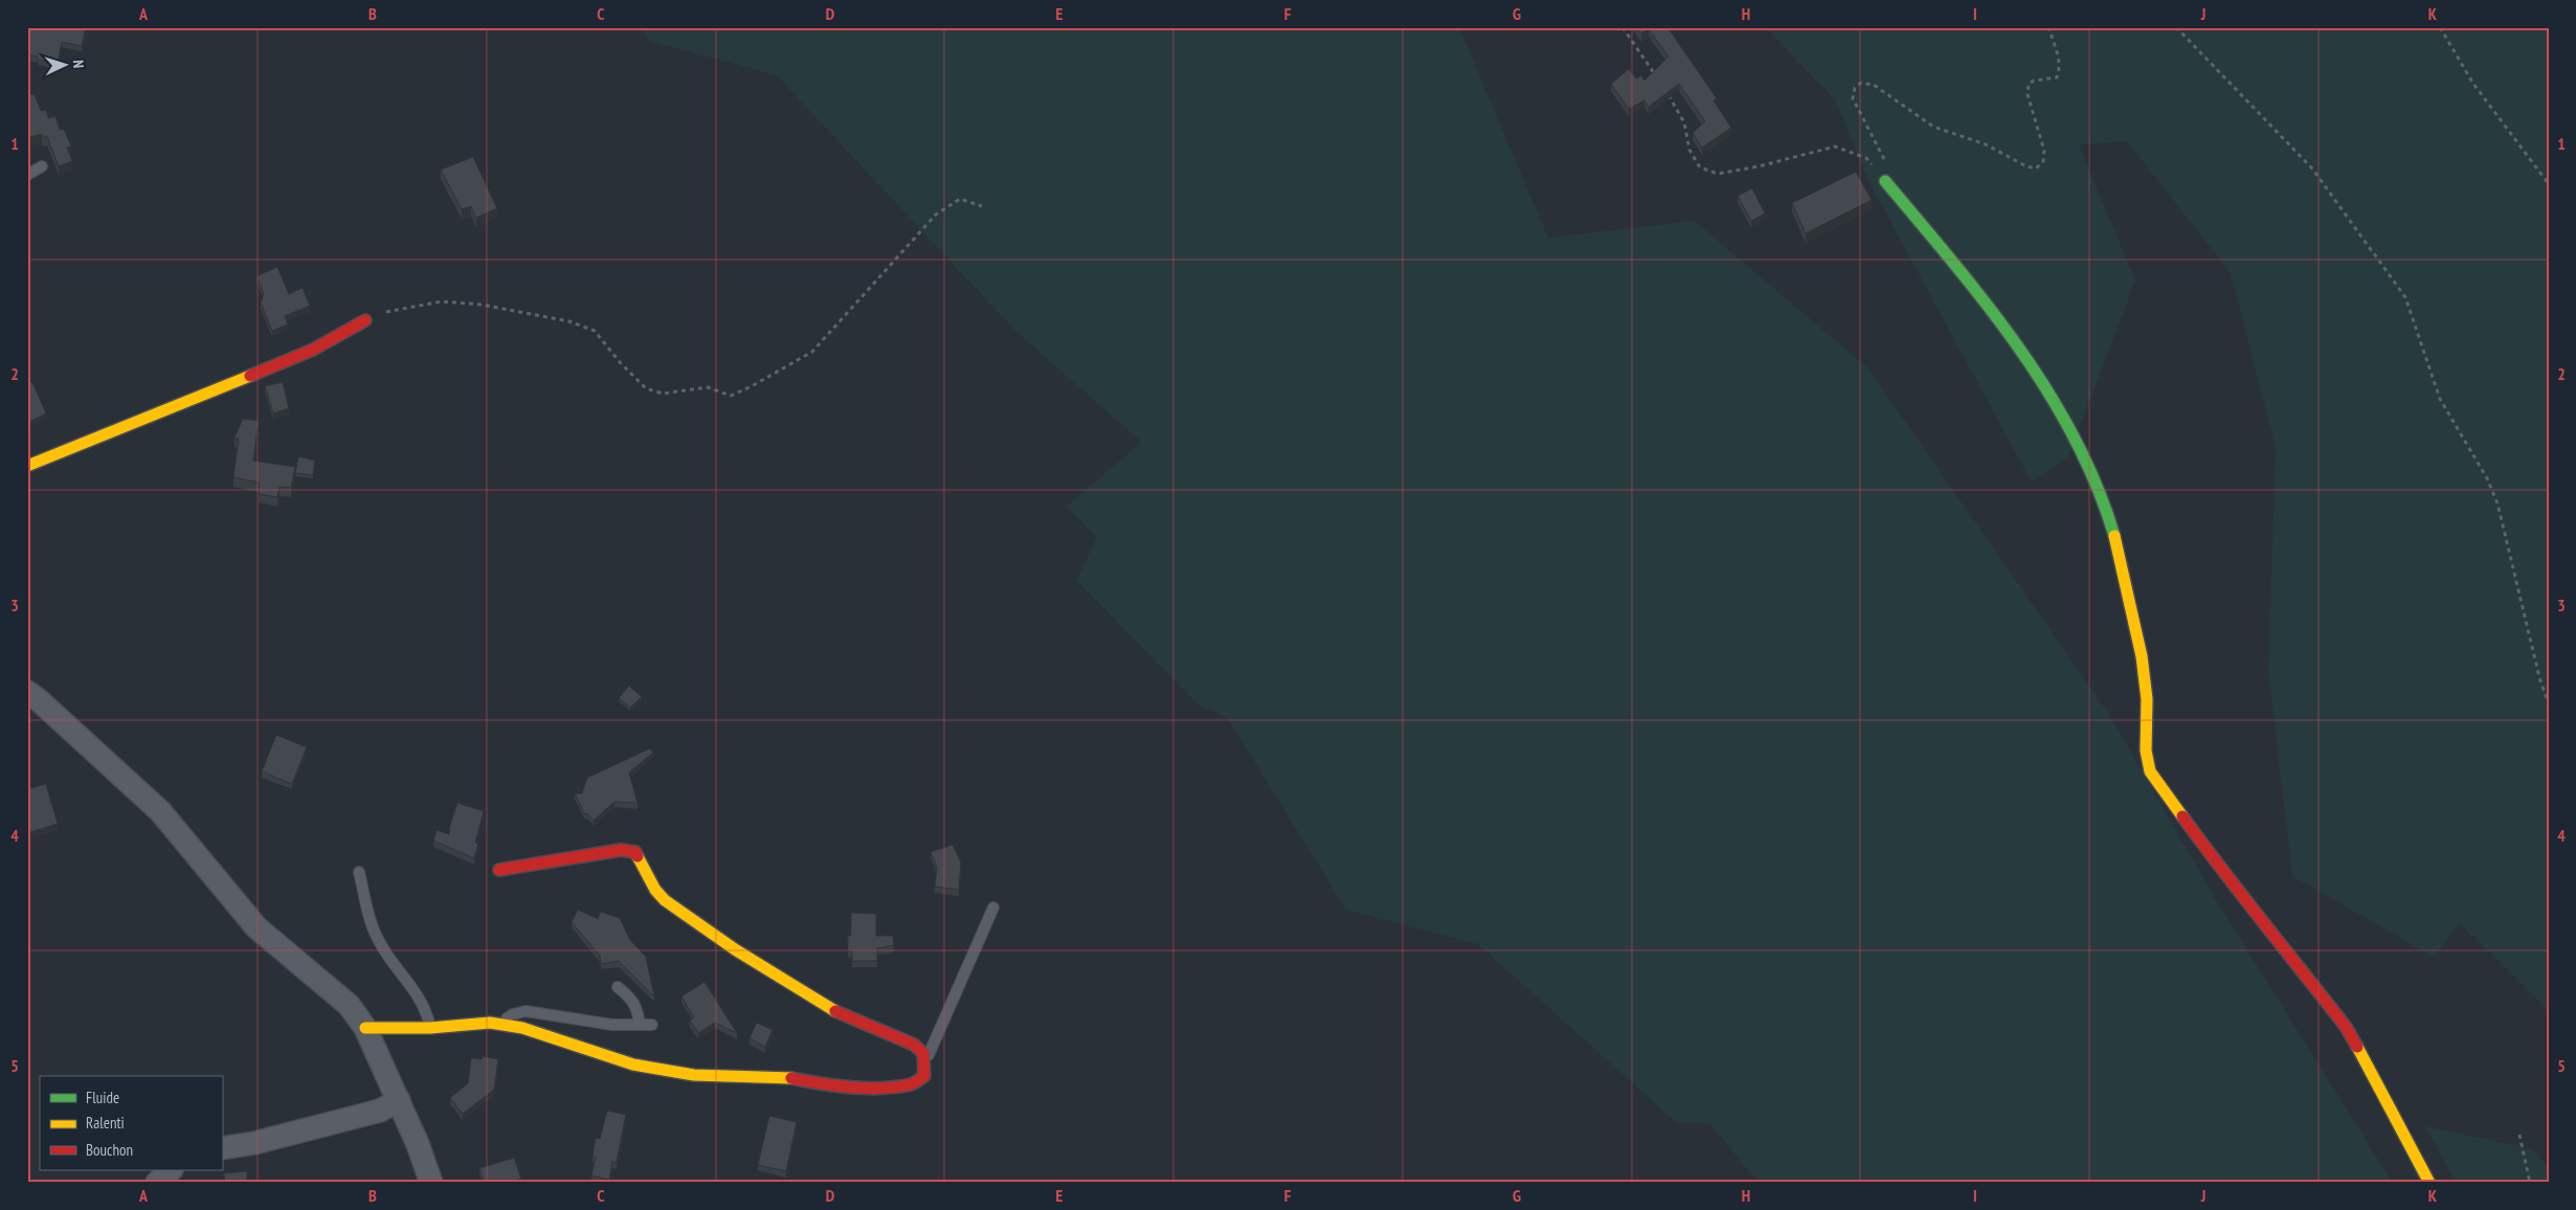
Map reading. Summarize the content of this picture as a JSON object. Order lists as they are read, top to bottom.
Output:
{
  "legend": ["Fluide", "Ralenti", "Bouchon"],
  "north": "right",
  "grid": {
    "columns": [
      "A",
      "B",
      "C",
      "D",
      "E",
      "F",
      "G",
      "H",
      "I",
      "J",
      "K"
    ],
    "rows": [
      "1",
      "2",
      "3",
      "4",
      "5"
    ]
  }
}
